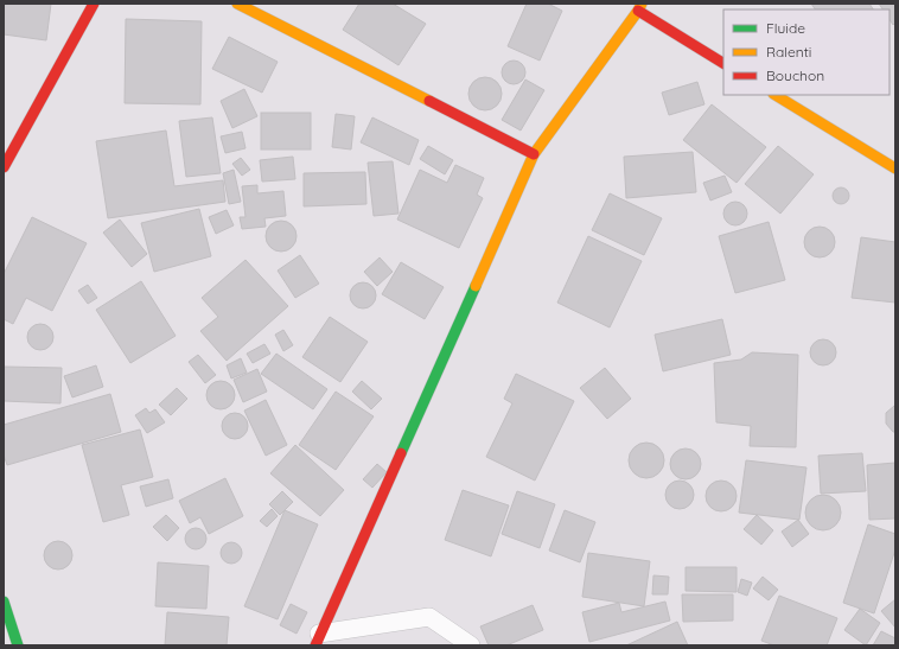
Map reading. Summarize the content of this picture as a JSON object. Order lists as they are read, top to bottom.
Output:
{
  "legend": ["Fluide", "Ralenti", "Bouchon"]
}
